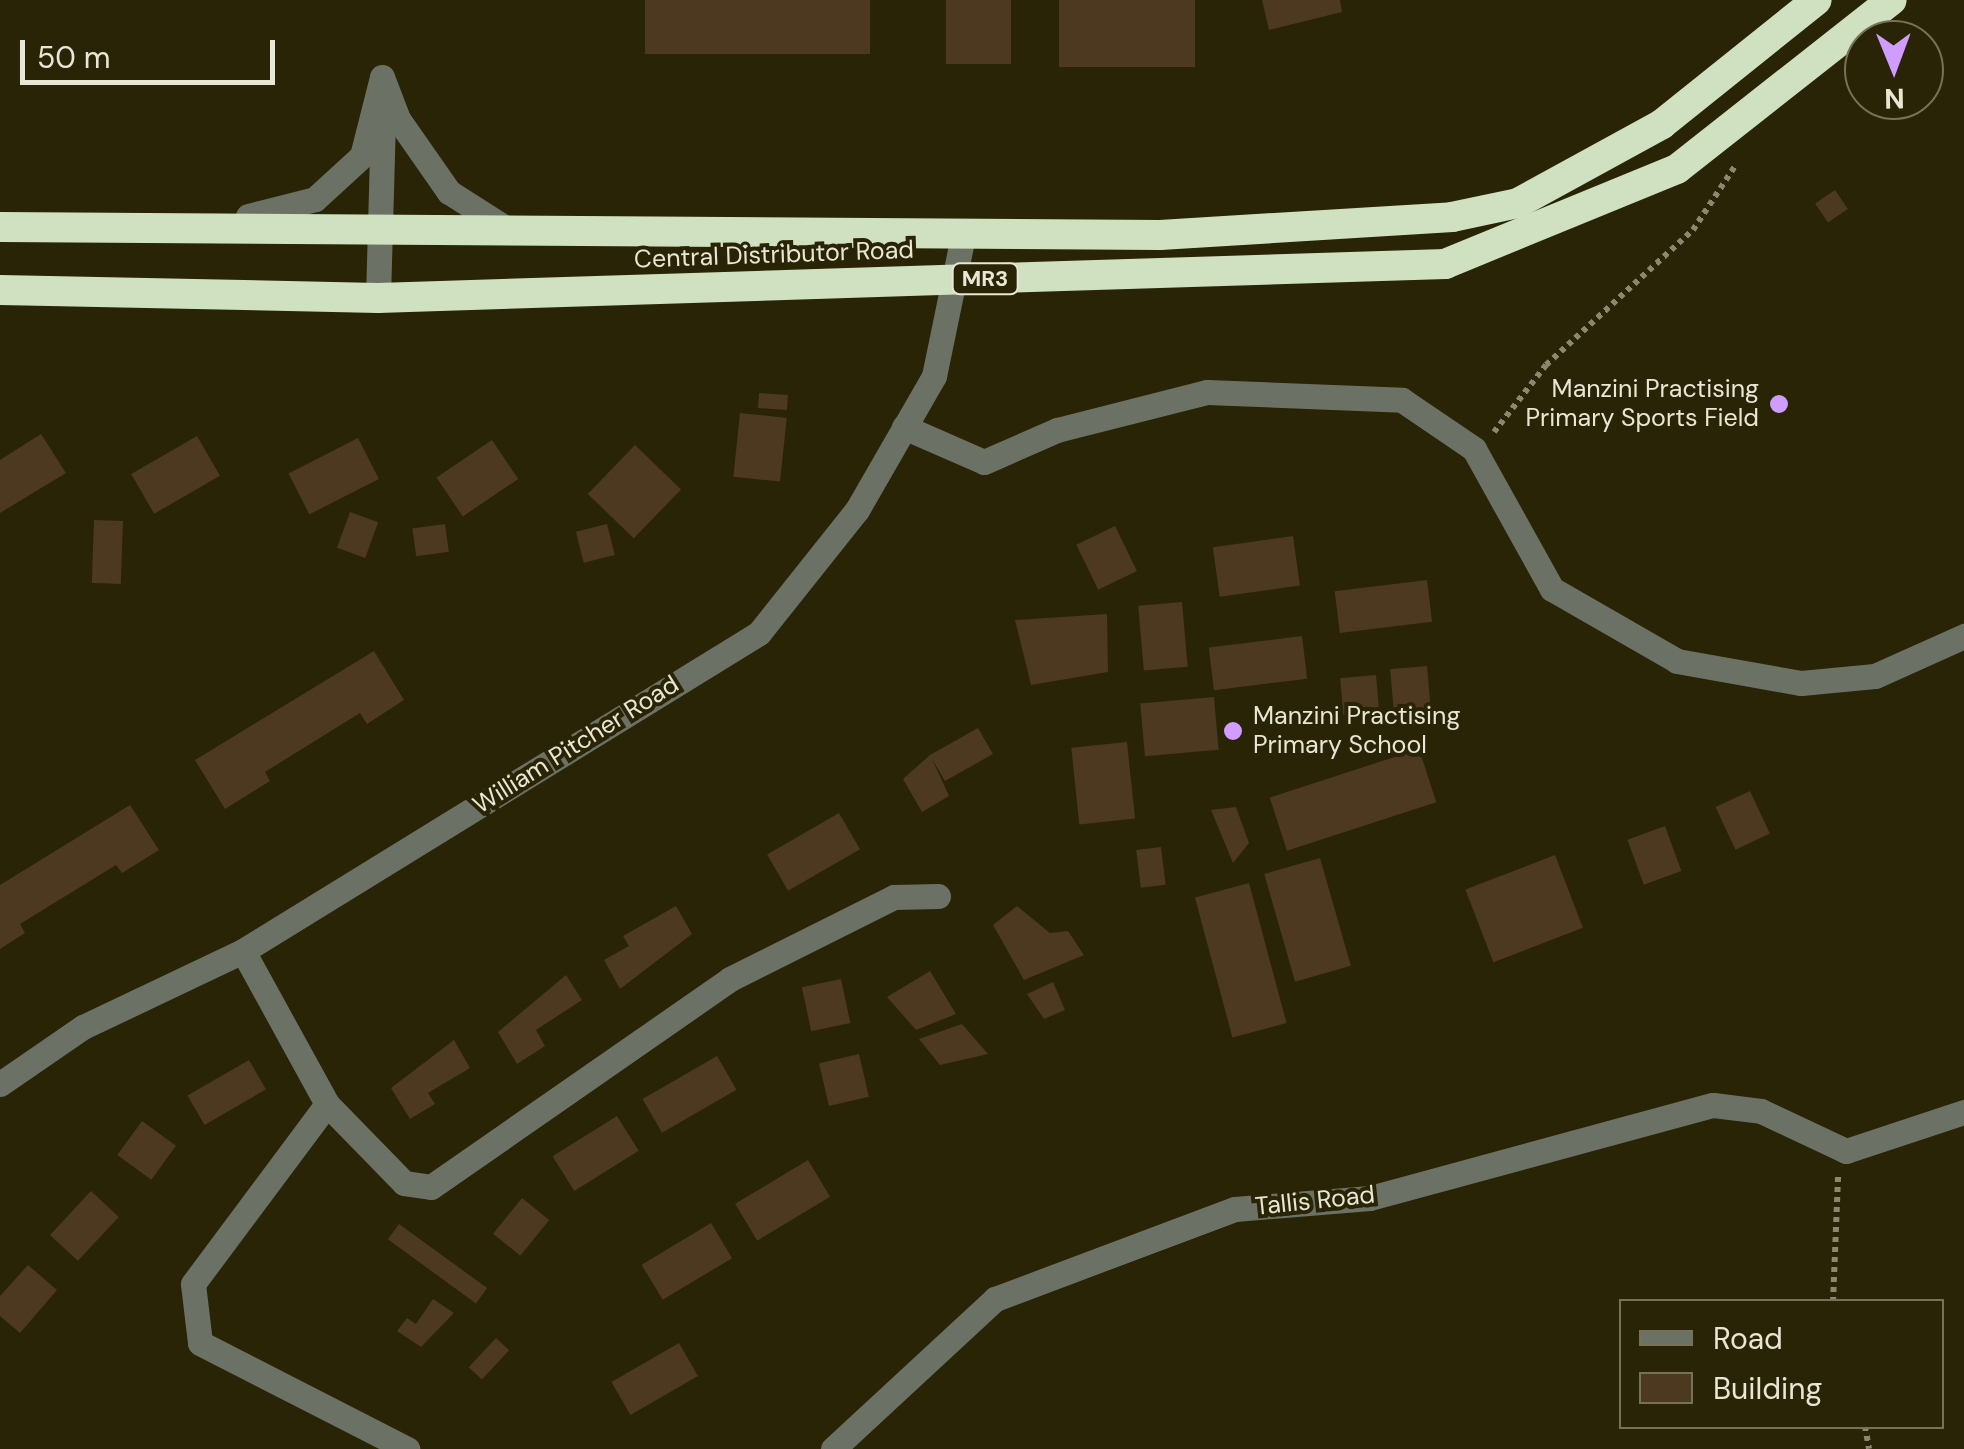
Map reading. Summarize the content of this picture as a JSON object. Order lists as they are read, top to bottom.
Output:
{
  "streets": {
    "highway": ["Central Distributor Road", "MR3"],
    "street": ["William Pitcher Road", "Tallis Road"]
  },
  "crossings": [
    ["Central Distributor Road", "William Pitcher Road"]
  ],
  "places": ["Manzini Practising Primary Sports Field", "Manzini Practising Primary School"],
  "legend": ["Road", "Building"],
  "scale_bar": "50 m",
  "north": "bottom"
}
